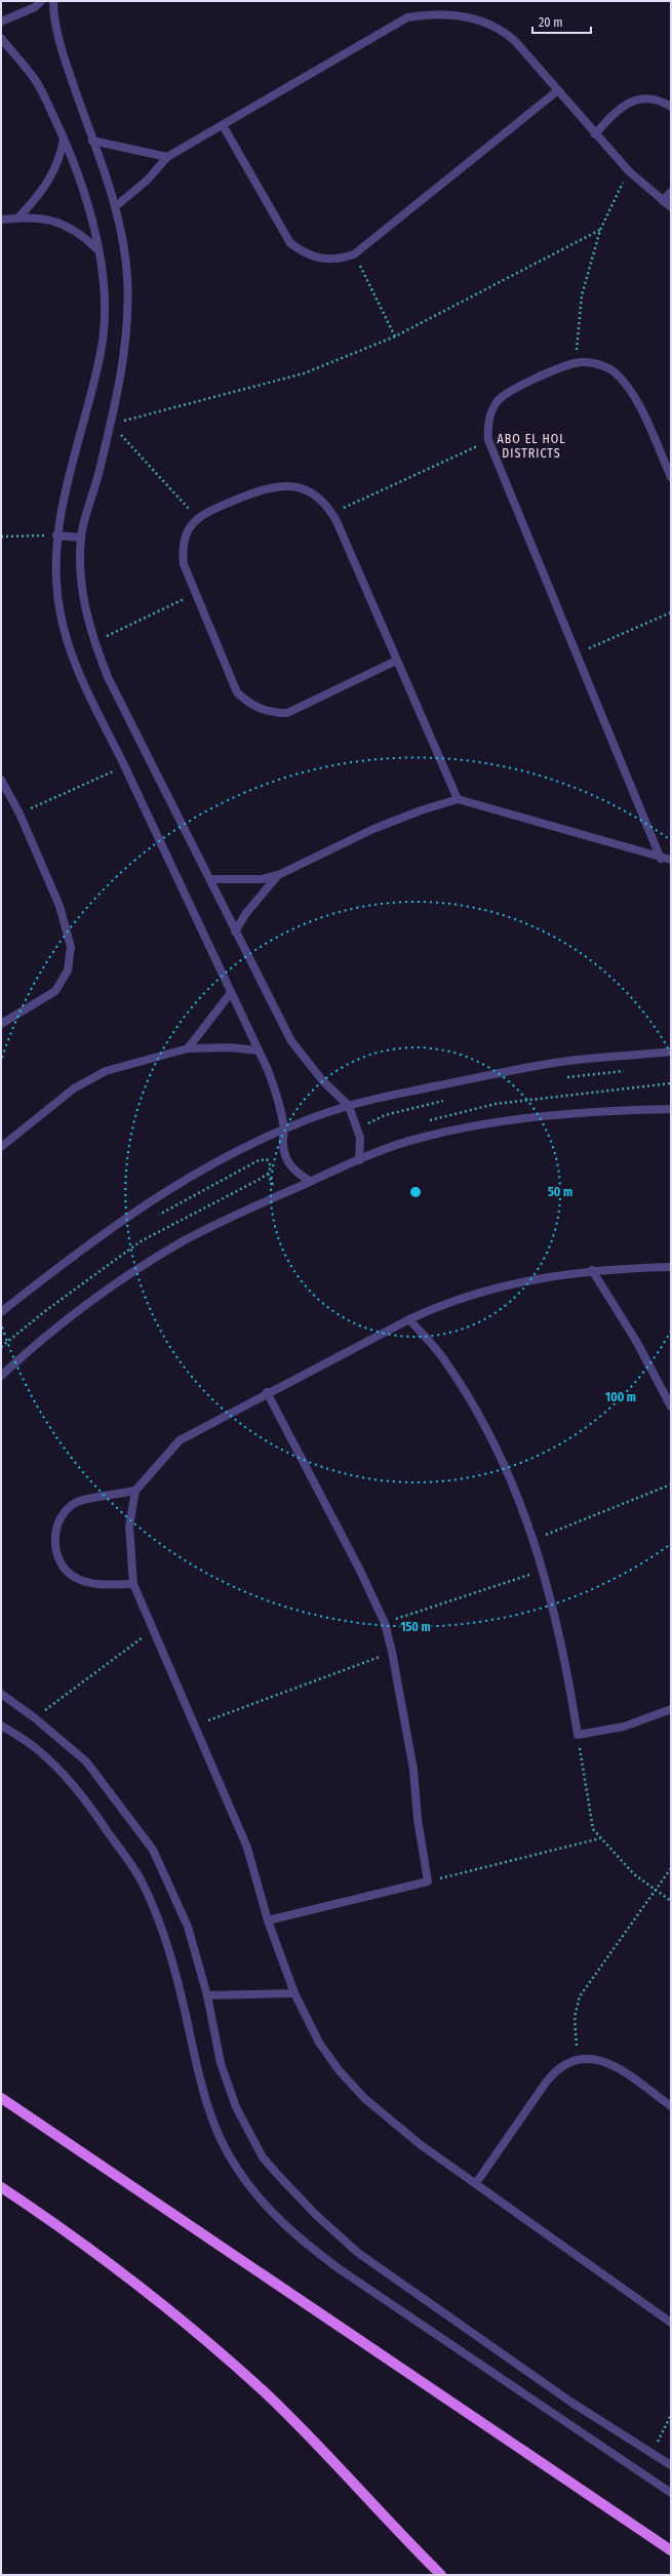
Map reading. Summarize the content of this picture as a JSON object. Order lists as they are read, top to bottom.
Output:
{
  "districts": ["ABO EL HOL DISTRICTS"],
  "scale_bar": "20 m",
  "rings": ["50 m", "100 m", "150 m"]
}
